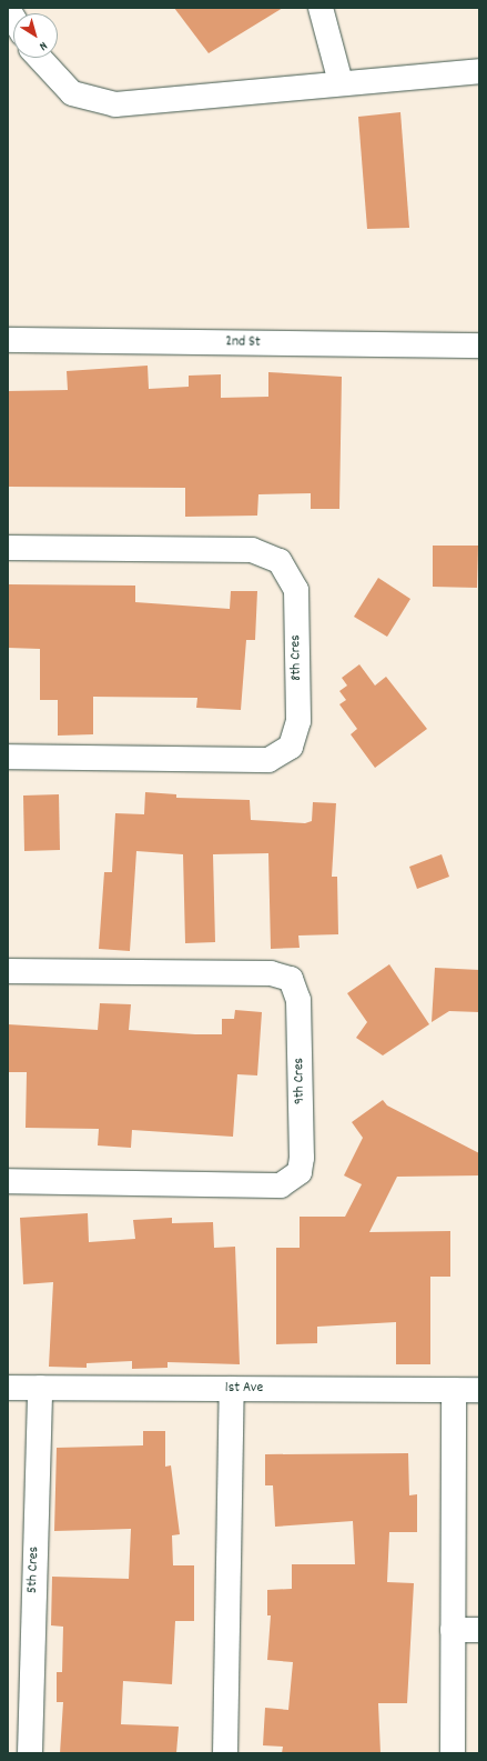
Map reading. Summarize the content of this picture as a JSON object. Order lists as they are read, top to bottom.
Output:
{
  "streets": {
    "street": [
      "2nd St",
      "8th Cres",
      "9th Cres",
      "1st Ave",
      "5th Cres"
    ]
  },
  "crossings": [
    ["1st Ave", "5th Cres"]
  ],
  "north": "bottom right"
}
